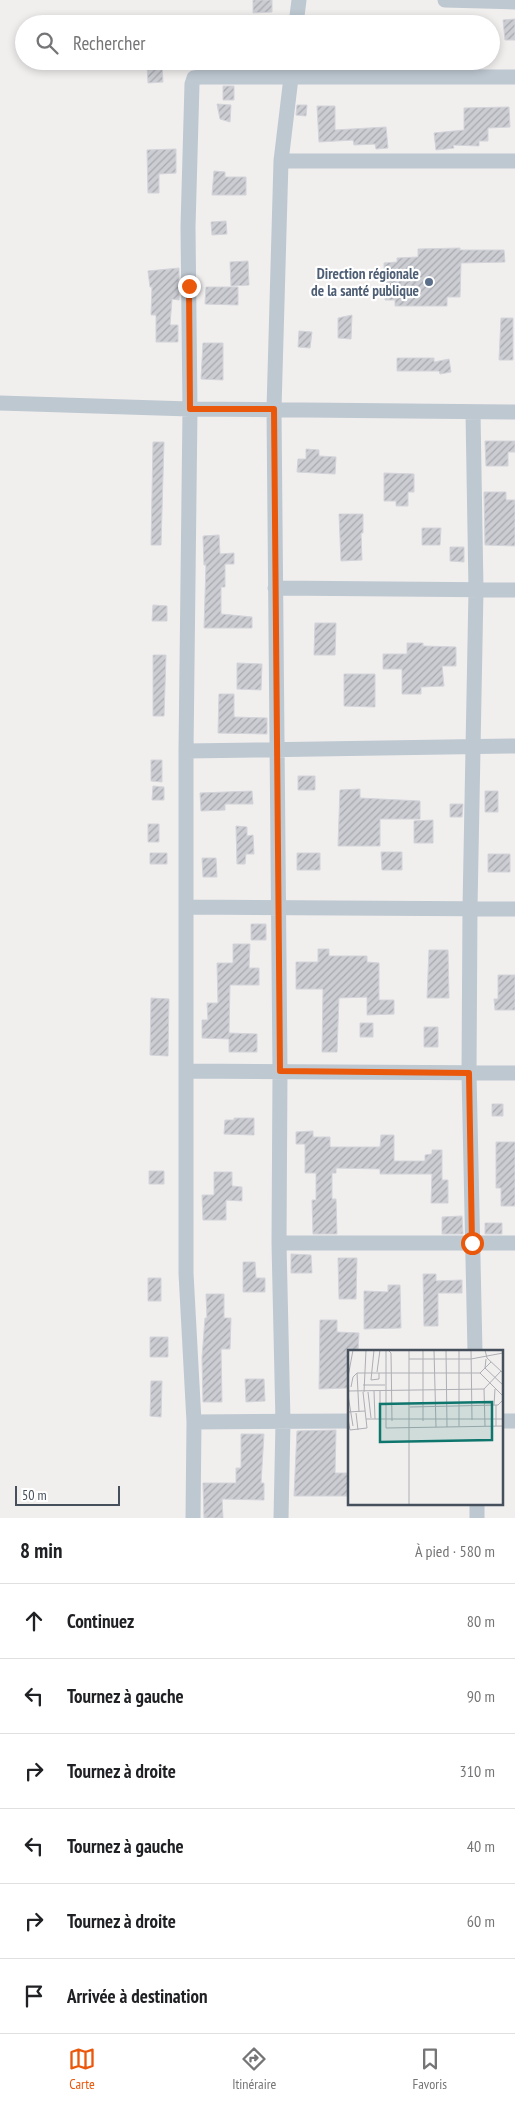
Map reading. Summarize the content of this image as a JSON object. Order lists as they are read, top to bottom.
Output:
{
  "places": ["Direction régionale de la santé publique"],
  "scale_bar": "50 m",
  "page": {
    "search": "Rechercher",
    "scale": "50 m",
    "heading": ["8 min", "À pied · 580 m"],
    "list": [
      ["Continuez", "80 m"],
      ["Tournez à gauche", "90 m"],
      ["Tournez à droite", "310 m"],
      ["Tournez à gauche", "40 m"],
      ["Tournez à droite", "60 m"],
      "Arrivée à destination"
    ],
    "nav": ["Carte", "Itinéraire", "Favoris"]
  }
}
